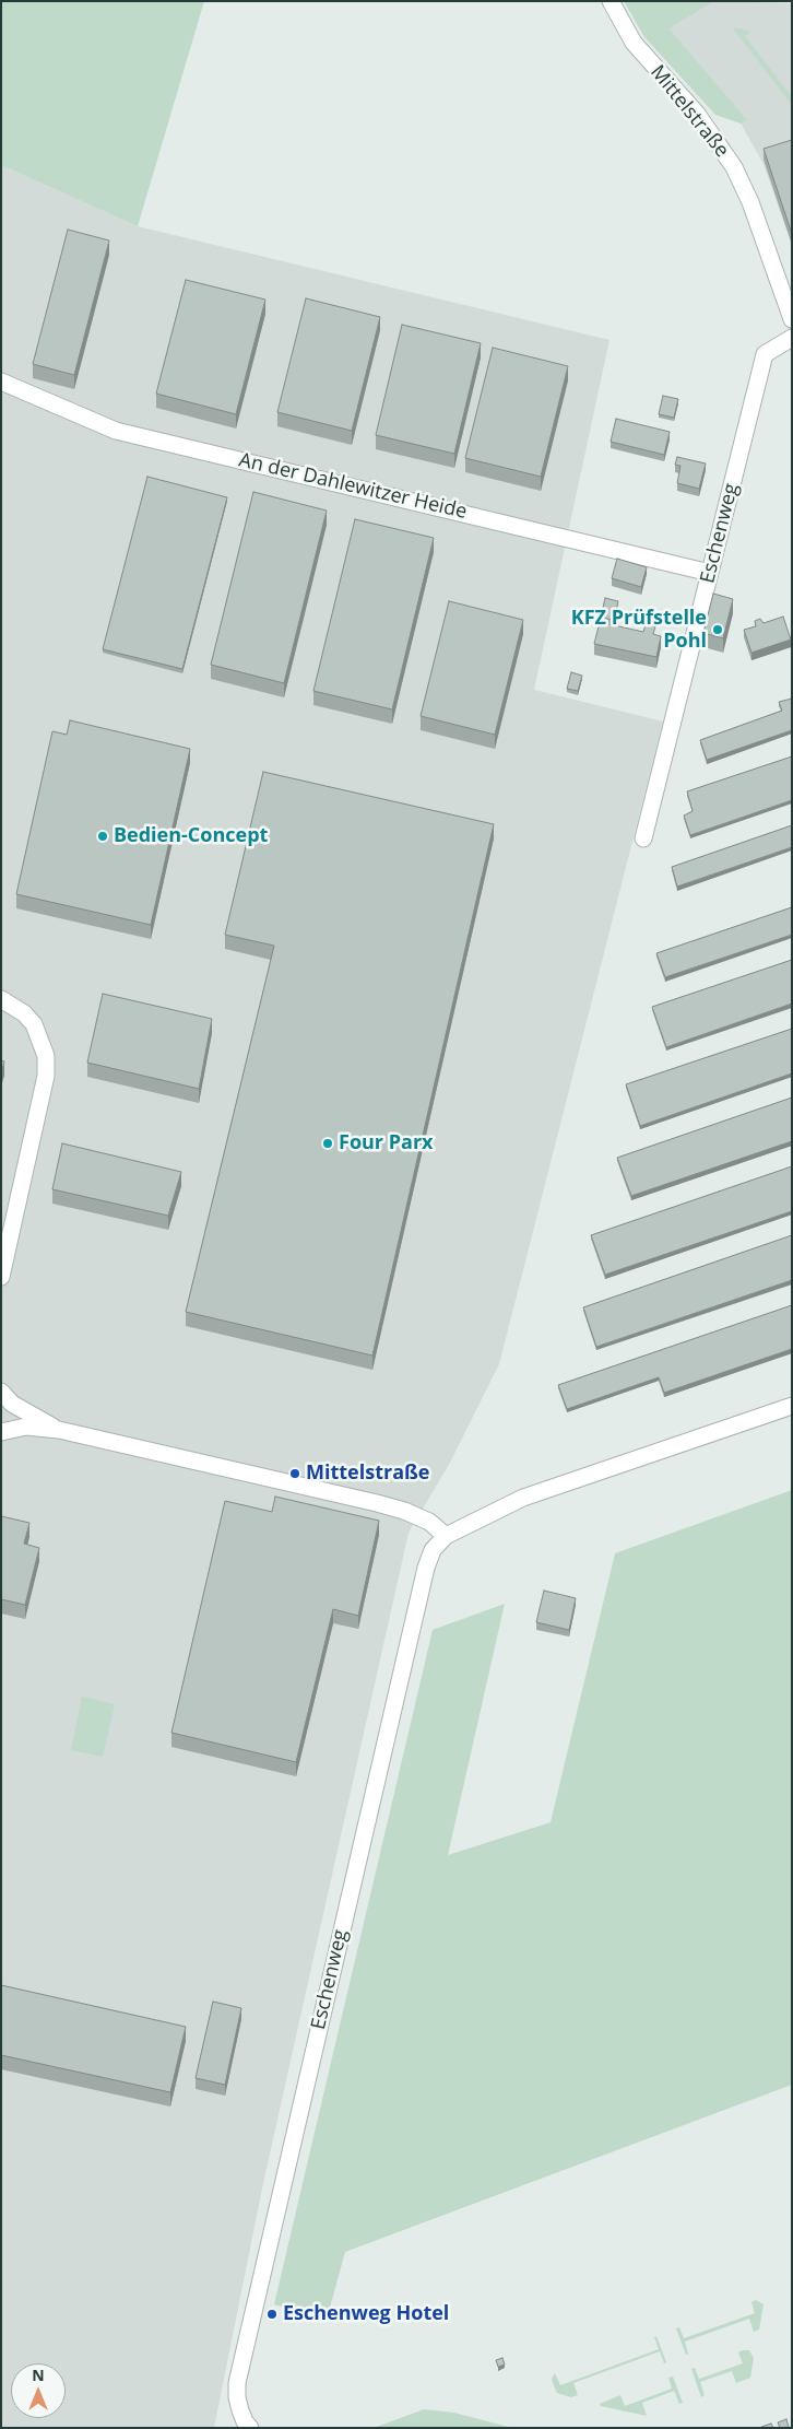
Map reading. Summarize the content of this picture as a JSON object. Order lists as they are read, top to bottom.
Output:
{
  "streets": {
    "street": ["Mittelstraße", "An der Dahlewitzer Heide", "Eschenweg"]
  },
  "crossings": [
    ["An der Dahlewitzer Heide", "Eschenweg"]
  ],
  "places": [
    "KFZ Prüfstelle Pohl",
    "Bedien-Concept",
    "Four Parx",
    "Mittelstraße",
    "Eschenweg Hotel"
  ],
  "north": "top"
}
